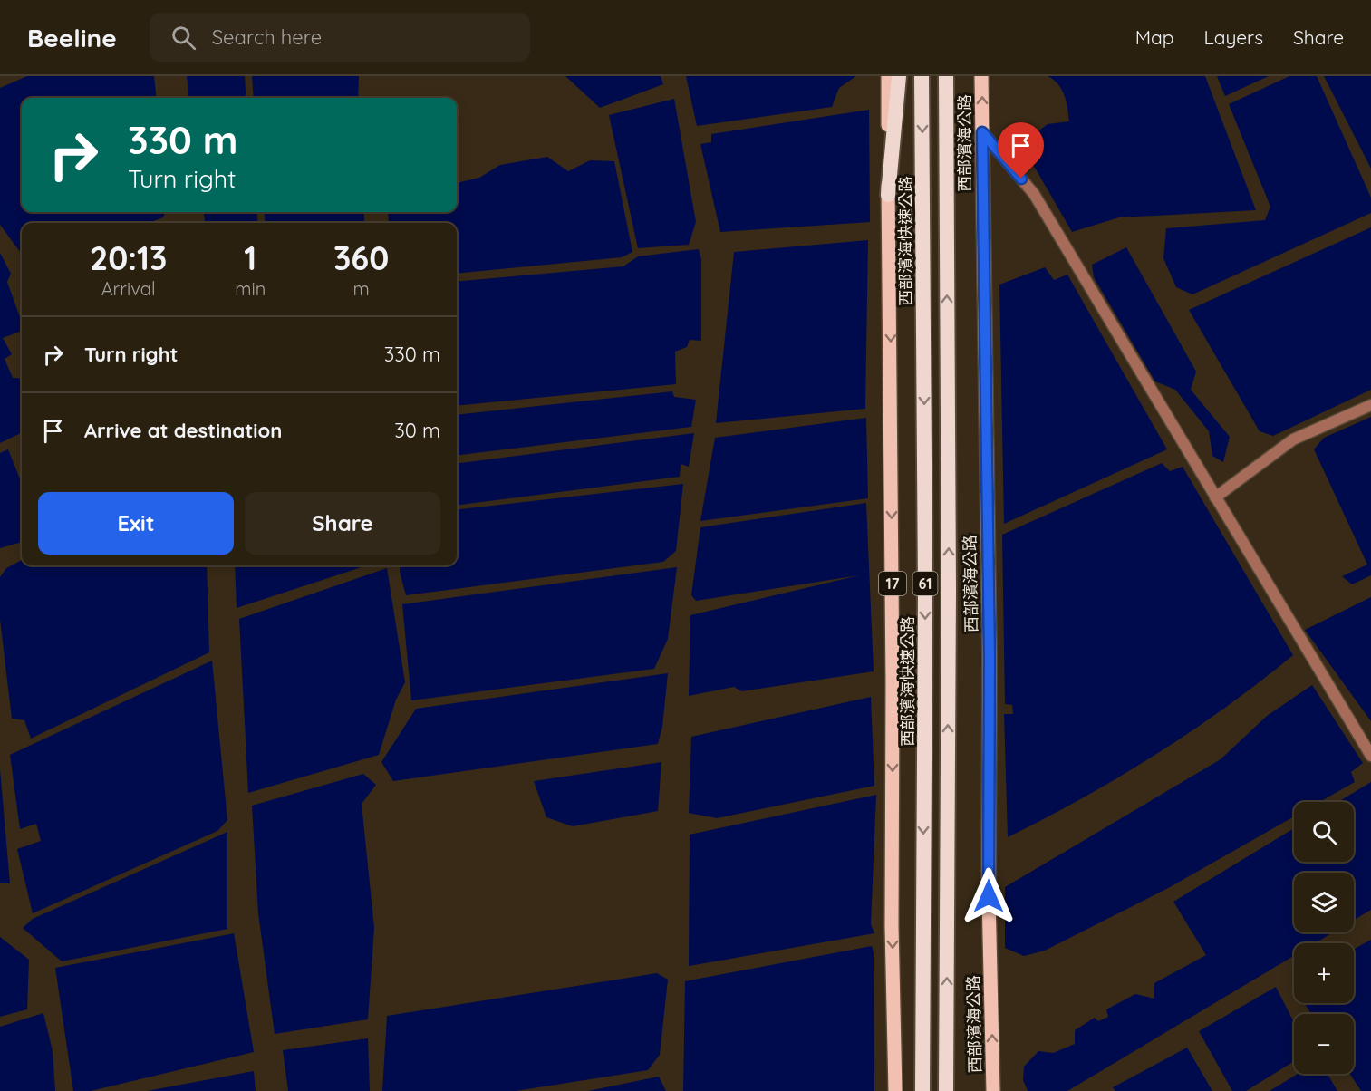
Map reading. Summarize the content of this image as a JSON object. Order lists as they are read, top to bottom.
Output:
{
  "streets": {
    "highway": ["西部濱海快速公路", "61"],
    "main road": ["西部濱海公路", "17"]
  },
  "page": {
    "header": "Beeline",
    "search": "Search here",
    "nav": ["Map", "Layers", "Share"],
    "turn": ["330 m", "Turn right"],
    "eta": [
      "20:13",
      "Arrival",
      "1",
      "min",
      "360",
      "m"
    ],
    "list": [
      {
        "name": "Turn right",
        "value": "330 m"
      },
      {
        "name": "Arrive at destination",
        "value": "30 m"
      }
    ],
    "buttons": ["Exit", "Share"],
    "map_buttons": ["+", "−"]
  }
}
